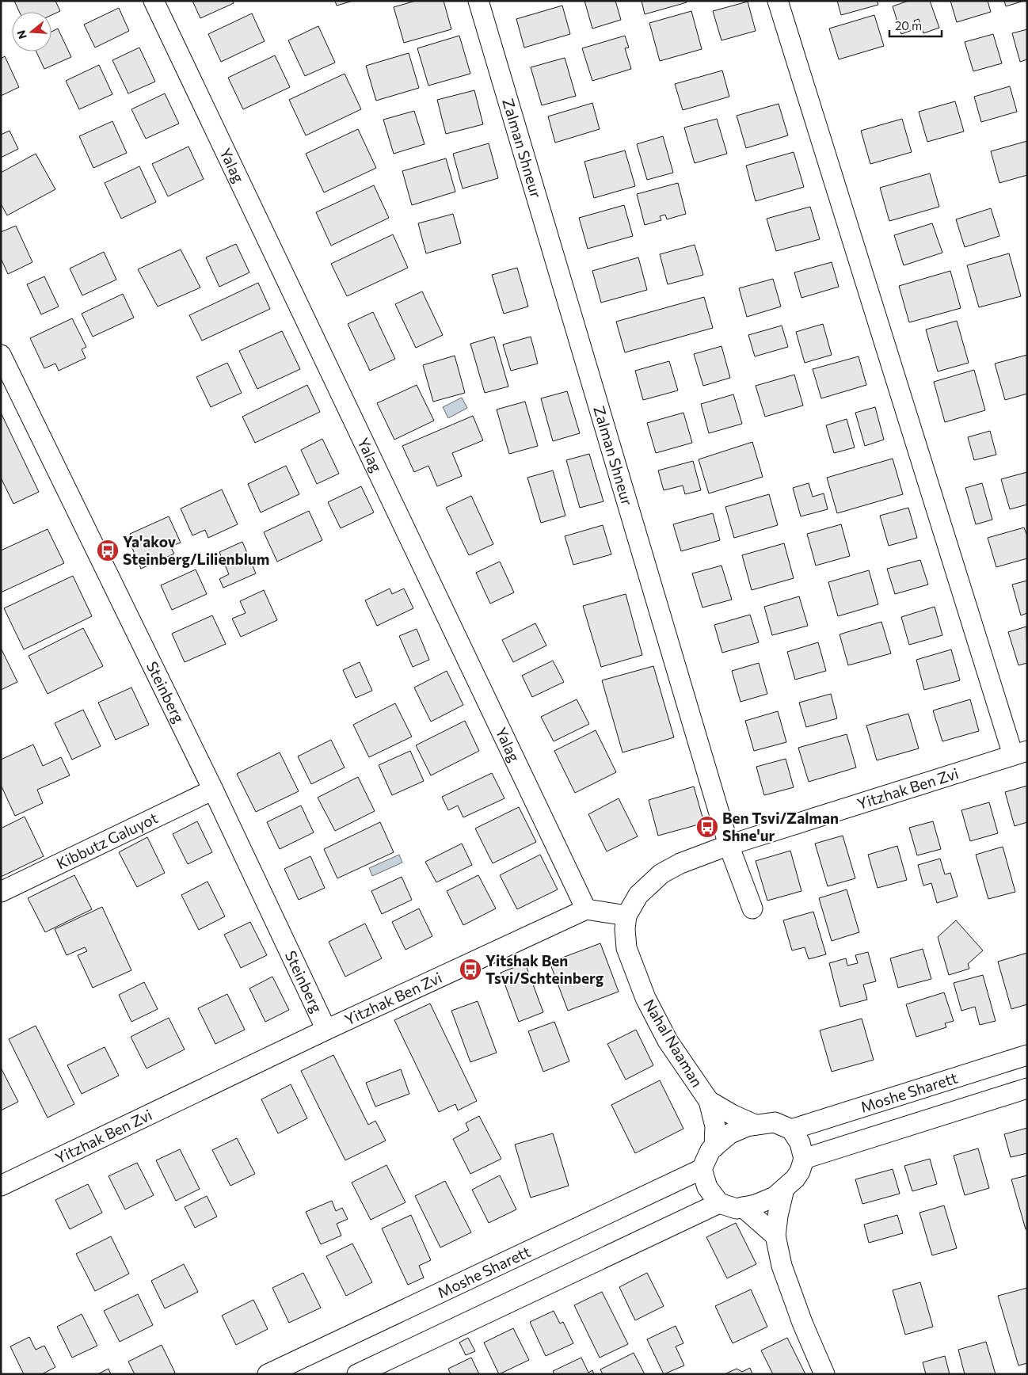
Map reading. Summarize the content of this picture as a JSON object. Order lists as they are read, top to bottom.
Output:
{
  "streets": {
    "street": [
      "Zalman Shneur",
      "Yalag",
      "Steinberg",
      "Yitzhak Ben Zvi",
      "Kibbutz Galuyot",
      "Nahal Naaman",
      "Moshe Sharett"
    ]
  },
  "crossings": [
    ["Zalman Shneur", "Yitzhak Ben Zvi"],
    ["Yalag", "Yitzhak Ben Zvi"],
    ["Steinberg", "Yitzhak Ben Zvi"],
    ["Steinberg", "Kibbutz Galuyot"],
    ["Yitzhak Ben Zvi", "Nahal Naaman"],
    ["Nahal Naaman", "Moshe Sharett"]
  ],
  "places": {
    "bus stop": ["Ya'akov Steinberg/Lilienblum", "Ben Tsvi/Zalman Shne'ur", "Yitshak Ben Tsvi/Schteinberg"]
  },
  "scale_bar": "20 m",
  "north": "left"
}
